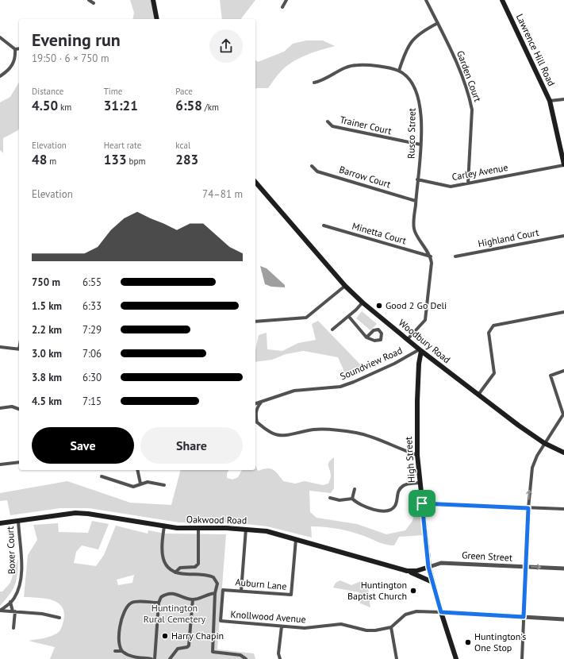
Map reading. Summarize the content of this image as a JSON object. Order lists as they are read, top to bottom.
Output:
{
  "streets": {
    "main road": [
      "Lawrence Hill Road",
      "Woodbury Road",
      "High Street",
      "Oakwood Road"
    ],
    "street": [
      "Garden Court",
      "Trainer Court",
      "Rusco Street",
      "Carley Avenue",
      "Barrow Court",
      "Minetta Court",
      "Highland Court",
      "Soundview Road",
      "Boxer Court",
      "Green Street",
      "Auburn Lane",
      "Knollwood Avenue"
    ]
  },
  "crossings": [
    ["Lawrence Hill Road", "Carley Avenue"],
    ["Garden Court", "Carley Avenue"],
    ["Trainer Court", "Rusco Street"],
    ["Rusco Street", "Carley Avenue"],
    ["Woodbury Road", "Soundview Road"],
    ["Woodbury Road", "High Street"],
    ["Soundview Road", "High Street"],
    ["High Street", "Oakwood Road"],
    ["High Street", "Green Street"],
    ["Oakwood Road", "Boxer Court"],
    ["Oakwood Road", "Green Street"],
    ["Oakwood Road", "Auburn Lane"],
    ["Auburn Lane", "Knollwood Avenue"]
  ],
  "parks": ["Huntington Rural Cemetery"],
  "places": [
    "Good 2 Go Deli",
    "Huntington Baptist Church",
    "Harry Chapin",
    "Huntington's One Stop"
  ],
  "page": {
    "heading": ["Evening run", "19:50 · 6 × 750 m"],
    "stats": [
      ["Distance", "4.50 km"],
      ["Time", "31:21"],
      ["Pace", "6:58 /km"],
      ["Elevation", "48 m"],
      ["Heart rate", "133 bpm"],
      ["kcal", "283"]
    ],
    "chart": ["Elevation", "74–81 m"],
    "list": [
      {
        "name": "750 m",
        "note": "6:55"
      },
      {
        "name": "1.5 km",
        "note": "6:33"
      },
      {
        "name": "2.2 km",
        "note": "7:29"
      },
      {
        "name": "3.0 km",
        "note": "7:06"
      },
      {
        "name": "3.8 km",
        "note": "6:30"
      },
      {
        "name": "4.5 km",
        "note": "7:15"
      }
    ],
    "buttons": ["Save", "Share"]
  }
}
